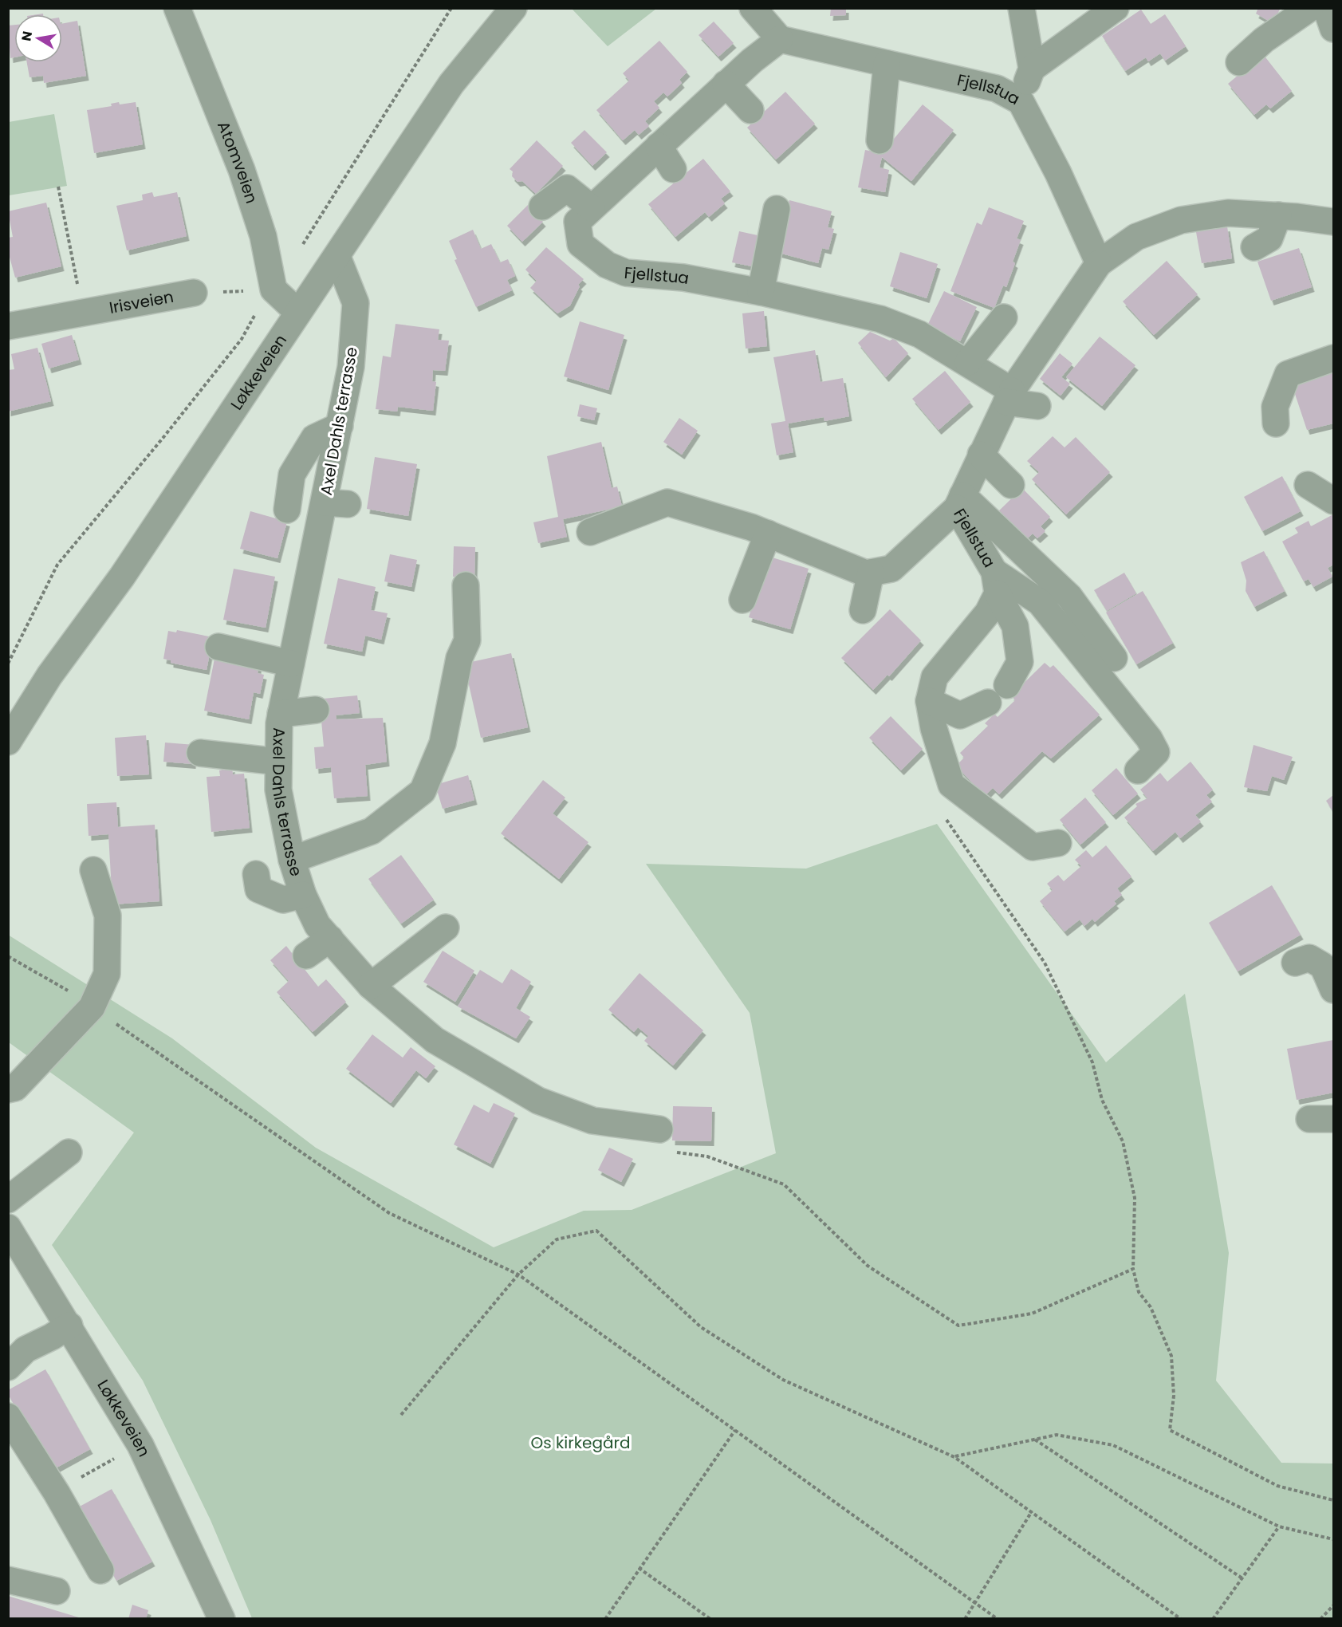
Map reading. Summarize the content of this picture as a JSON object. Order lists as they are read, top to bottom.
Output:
{
  "streets": {
    "street": [
      "Fjellstua",
      "Atomveien",
      "Irisveien",
      "Løkkeveien",
      "Axel Dahls terrasse"
    ]
  },
  "crossings": [
    ["Atomveien", "Irisveien"],
    ["Løkkeveien", "Axel Dahls terrasse"]
  ],
  "parks": ["Os kirkegård"],
  "north": "left"
}
